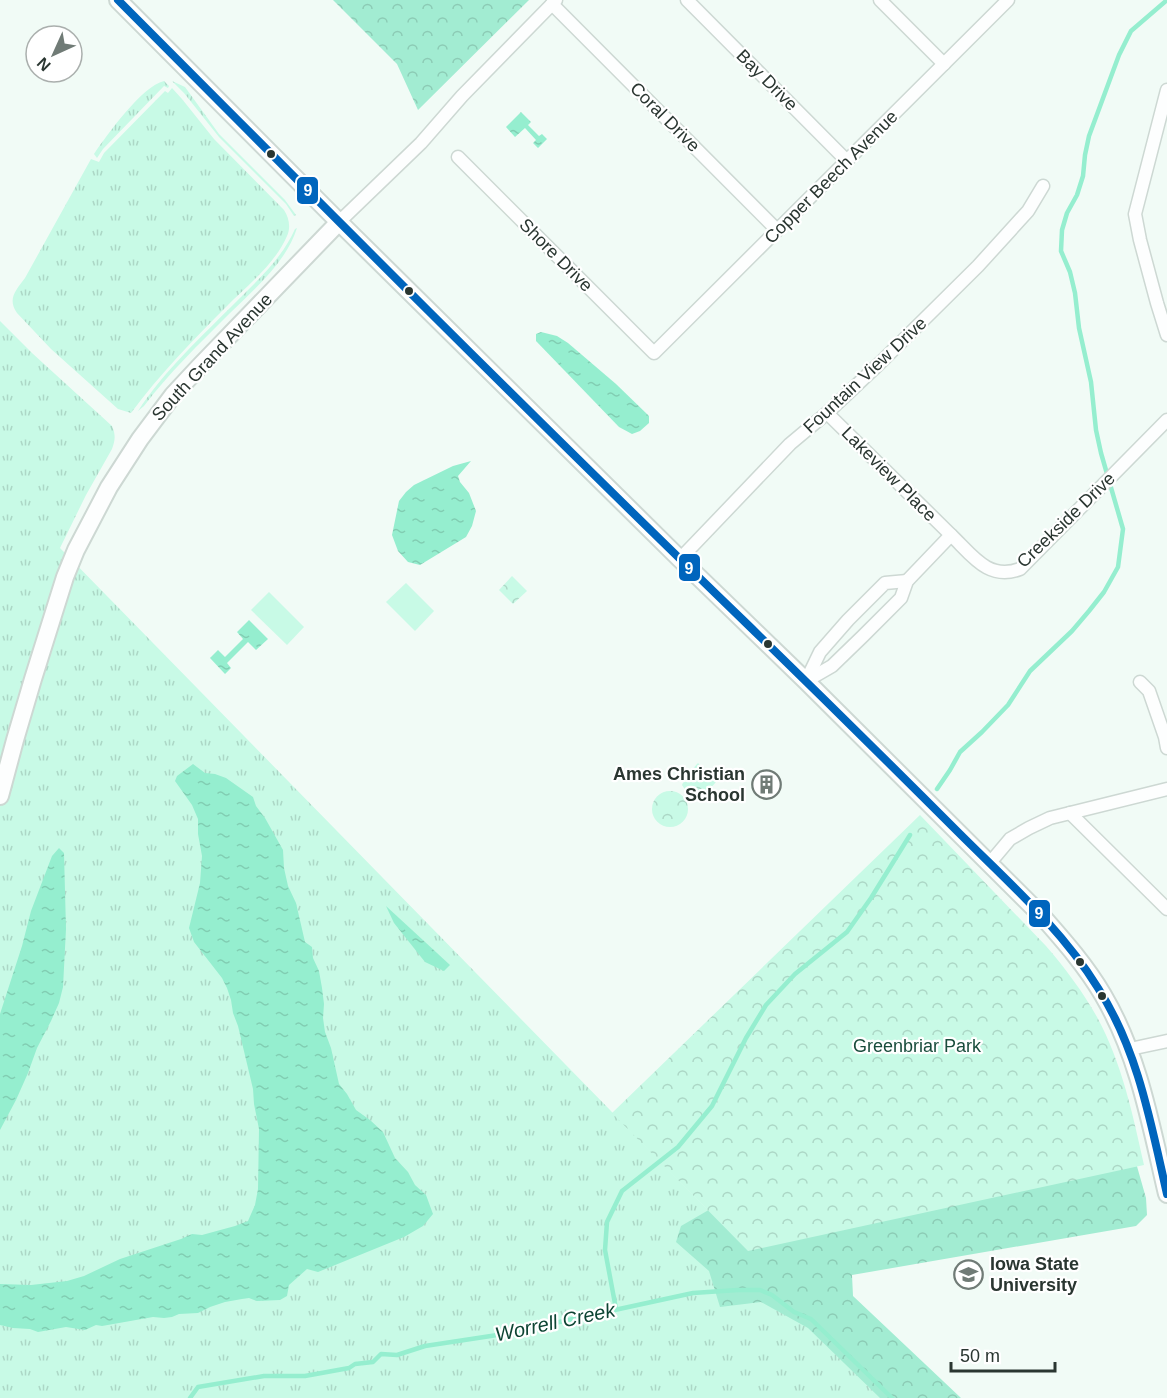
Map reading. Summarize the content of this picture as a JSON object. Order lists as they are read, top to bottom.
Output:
{
  "streets": {
    "main road": ["South Grand Avenue"],
    "street": [
      "Bay Drive",
      "Coral Drive",
      "Copper Beech Avenue",
      "Shore Drive",
      "Fountain View Drive",
      "Lakeview Place",
      "Creekside Drive"
    ]
  },
  "crossings": [
    ["Bay Drive", "Copper Beech Avenue"],
    ["Coral Drive", "Copper Beech Avenue"],
    ["Coral Drive", "South Grand Avenue"],
    ["Copper Beech Avenue", "Shore Drive"],
    ["Fountain View Drive", "Lakeview Place"],
    ["Lakeview Place", "Creekside Drive"]
  ],
  "water": ["Worrell Creek"],
  "parks": ["Greenbriar Park"],
  "places": {
    "building": ["Ames Christian School"],
    "school or university": ["Iowa State University"]
  },
  "lines": ["transit line 9"],
  "scale_bar": "50 m",
  "north": "bottom left"
}
